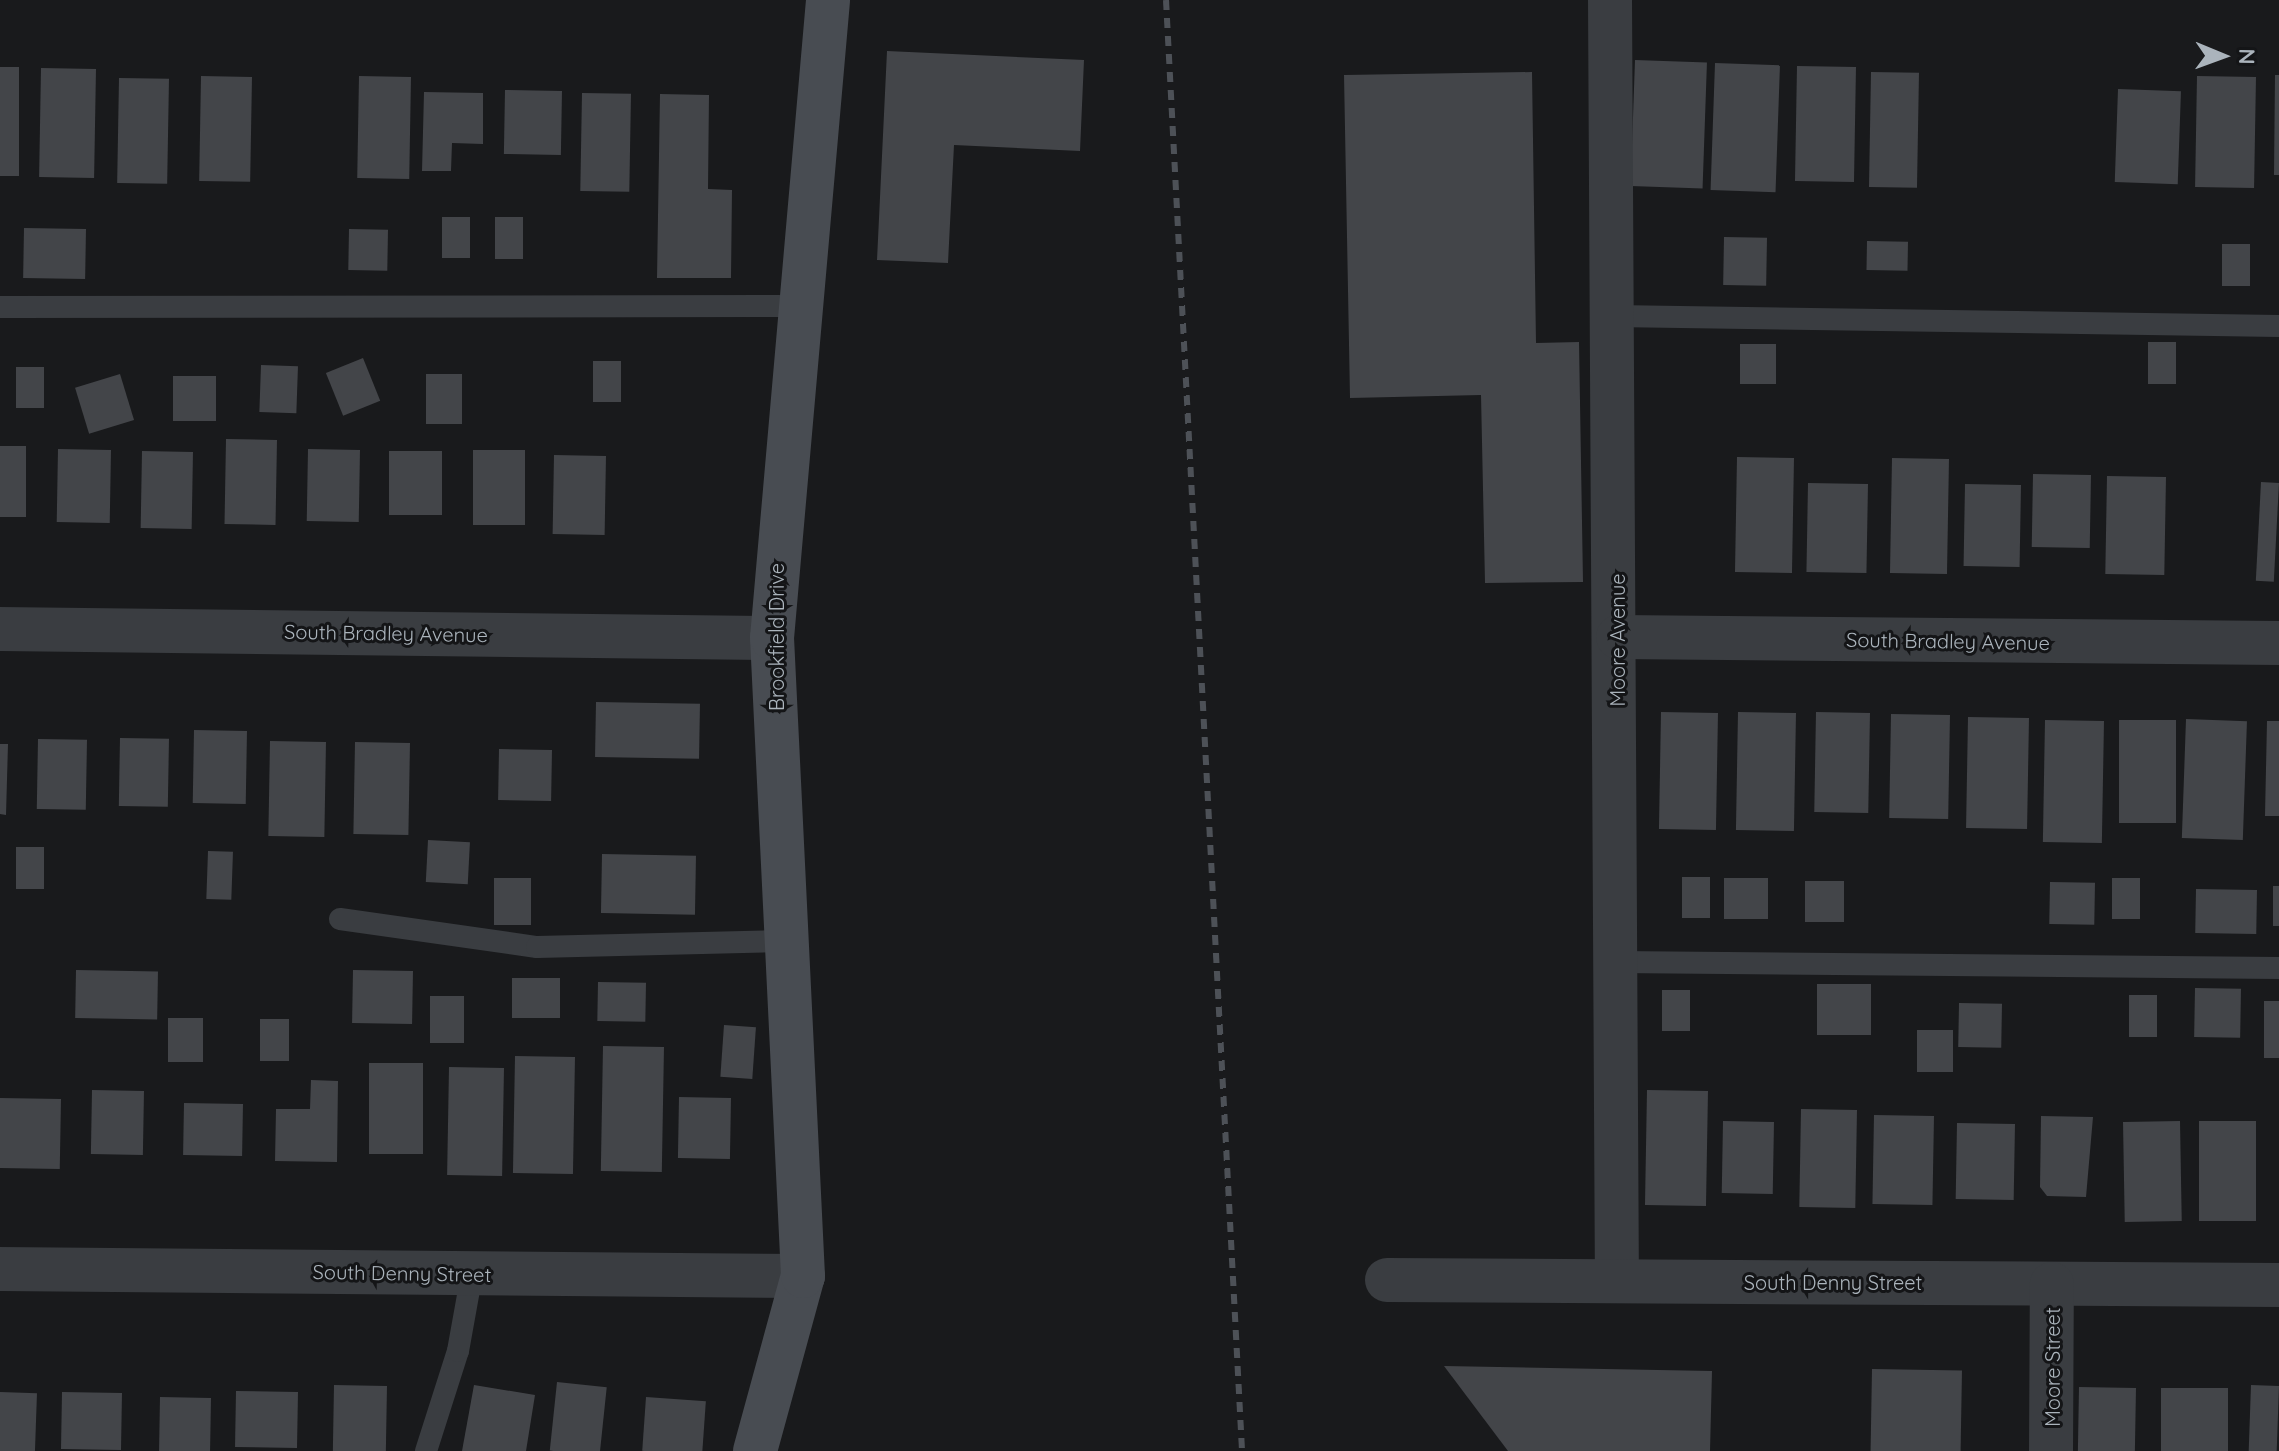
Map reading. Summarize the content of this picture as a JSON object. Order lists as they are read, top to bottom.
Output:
{
  "streets": {
    "street": [
      "South Bradley Avenue",
      "Brookfield Drive",
      "Moore Avenue",
      "South Denny Street",
      "Moore Street"
    ]
  },
  "crossings": [
    ["South Bradley Avenue", "Brookfield Drive"],
    ["South Bradley Avenue", "Moore Avenue"],
    ["Brookfield Drive", "South Denny Street"],
    ["Moore Avenue", "South Denny Street"],
    ["South Denny Street", "Moore Street"]
  ],
  "north": "right"
}
